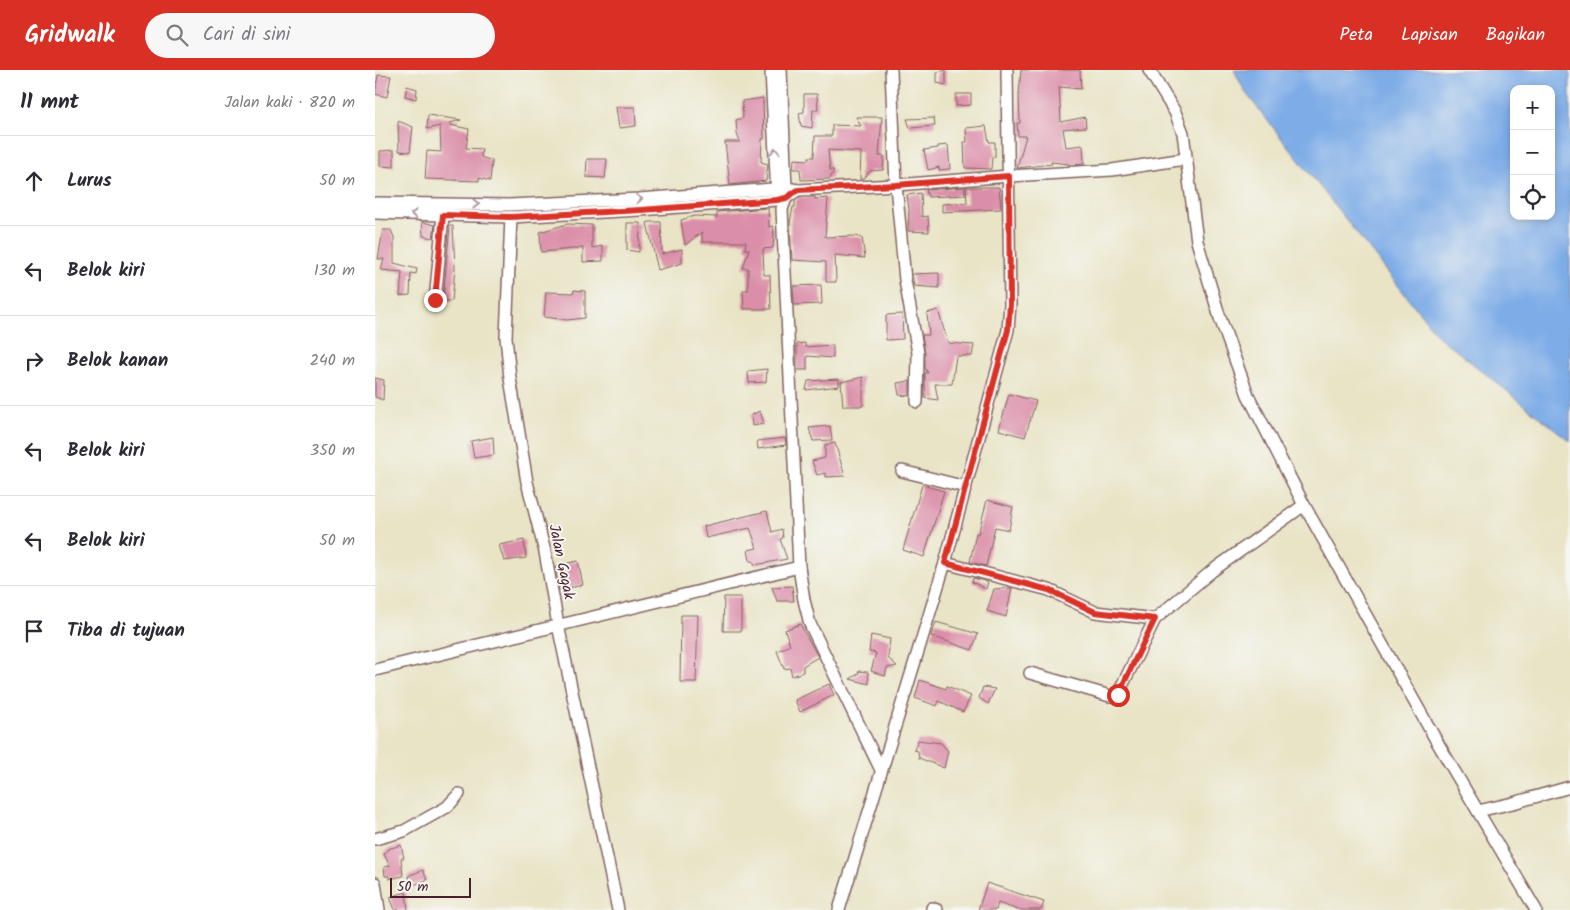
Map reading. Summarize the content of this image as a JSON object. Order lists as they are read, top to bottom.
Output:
{
  "streets": {
    "street": ["Jalan Gagak"]
  },
  "scale_bar": "50 m",
  "page": {
    "header": "Gridwalk",
    "search": "Cari di sini",
    "nav": ["Peta", "Lapisan", "Bagikan"],
    "heading": ["11 mnt", "Jalan kaki · 820 m"],
    "map_buttons": ["+", "−"],
    "list": [
      ["Lurus", "50 m"],
      ["Belok kiri", "130 m"],
      ["Belok kanan", "240 m"],
      ["Belok kiri", "350 m"],
      ["Belok kiri", "50 m"],
      "Tiba di tujuan"
    ],
    "scale": "50 m"
  }
}
